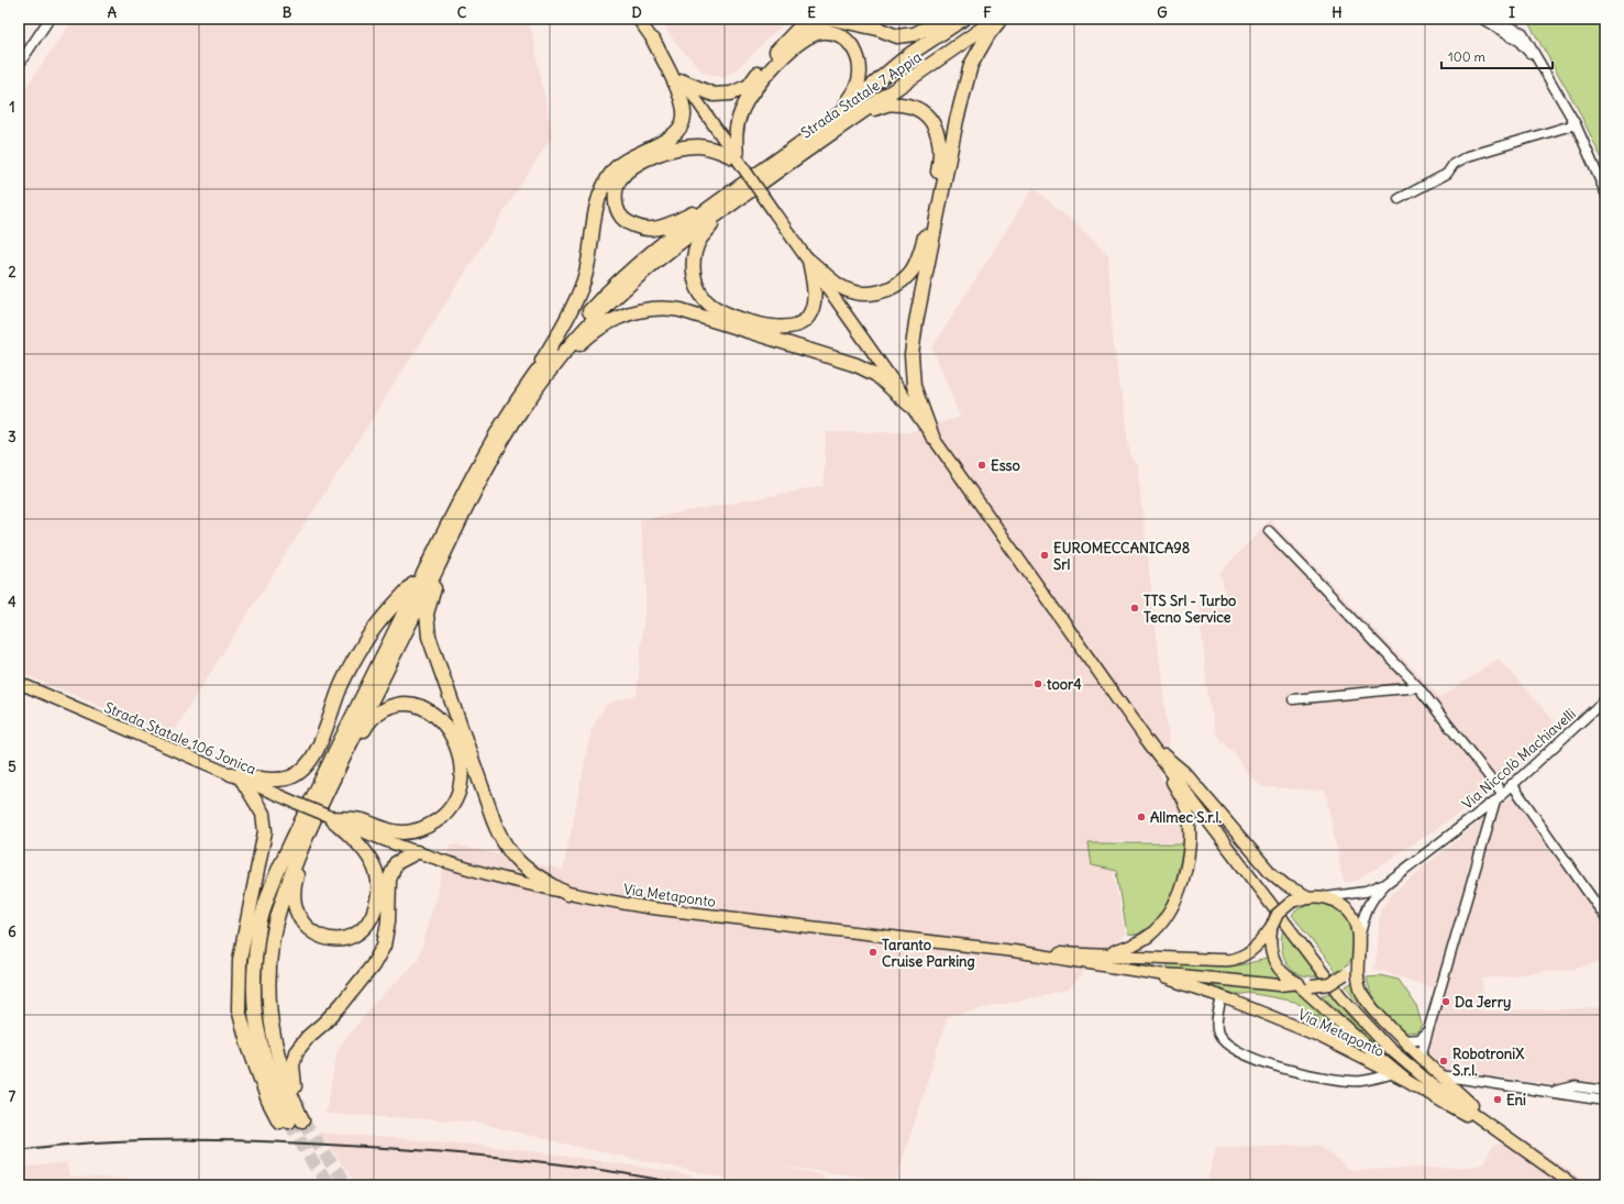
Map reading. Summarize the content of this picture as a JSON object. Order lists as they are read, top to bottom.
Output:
{
  "streets": {
    "highway": ["Strada Statale 7 Appia"],
    "main road": ["Strada Statale 106 Jonica", "Via Metaponto"],
    "street": ["Via Niccolò Machiavelli"]
  },
  "crossings": [
    ["Strada Statale 106 Jonica", "Via Metaponto"]
  ],
  "places": [
    "Esso",
    "EUROMECCANICA98 Srl",
    "TTS Srl - Turbo Tecno Service",
    "toor4",
    "Allmec S.r.l.",
    "Taranto Cruise Parking",
    "Da Jerry",
    "RobotroniX S.r.l.",
    "Eni"
  ],
  "scale_bar": "100 m",
  "grid": {
    "columns": [
      "A",
      "B",
      "C",
      "D",
      "E",
      "F",
      "G",
      "H",
      "I"
    ],
    "rows": [
      "1",
      "2",
      "3",
      "4",
      "5",
      "6",
      "7"
    ]
  }
}
